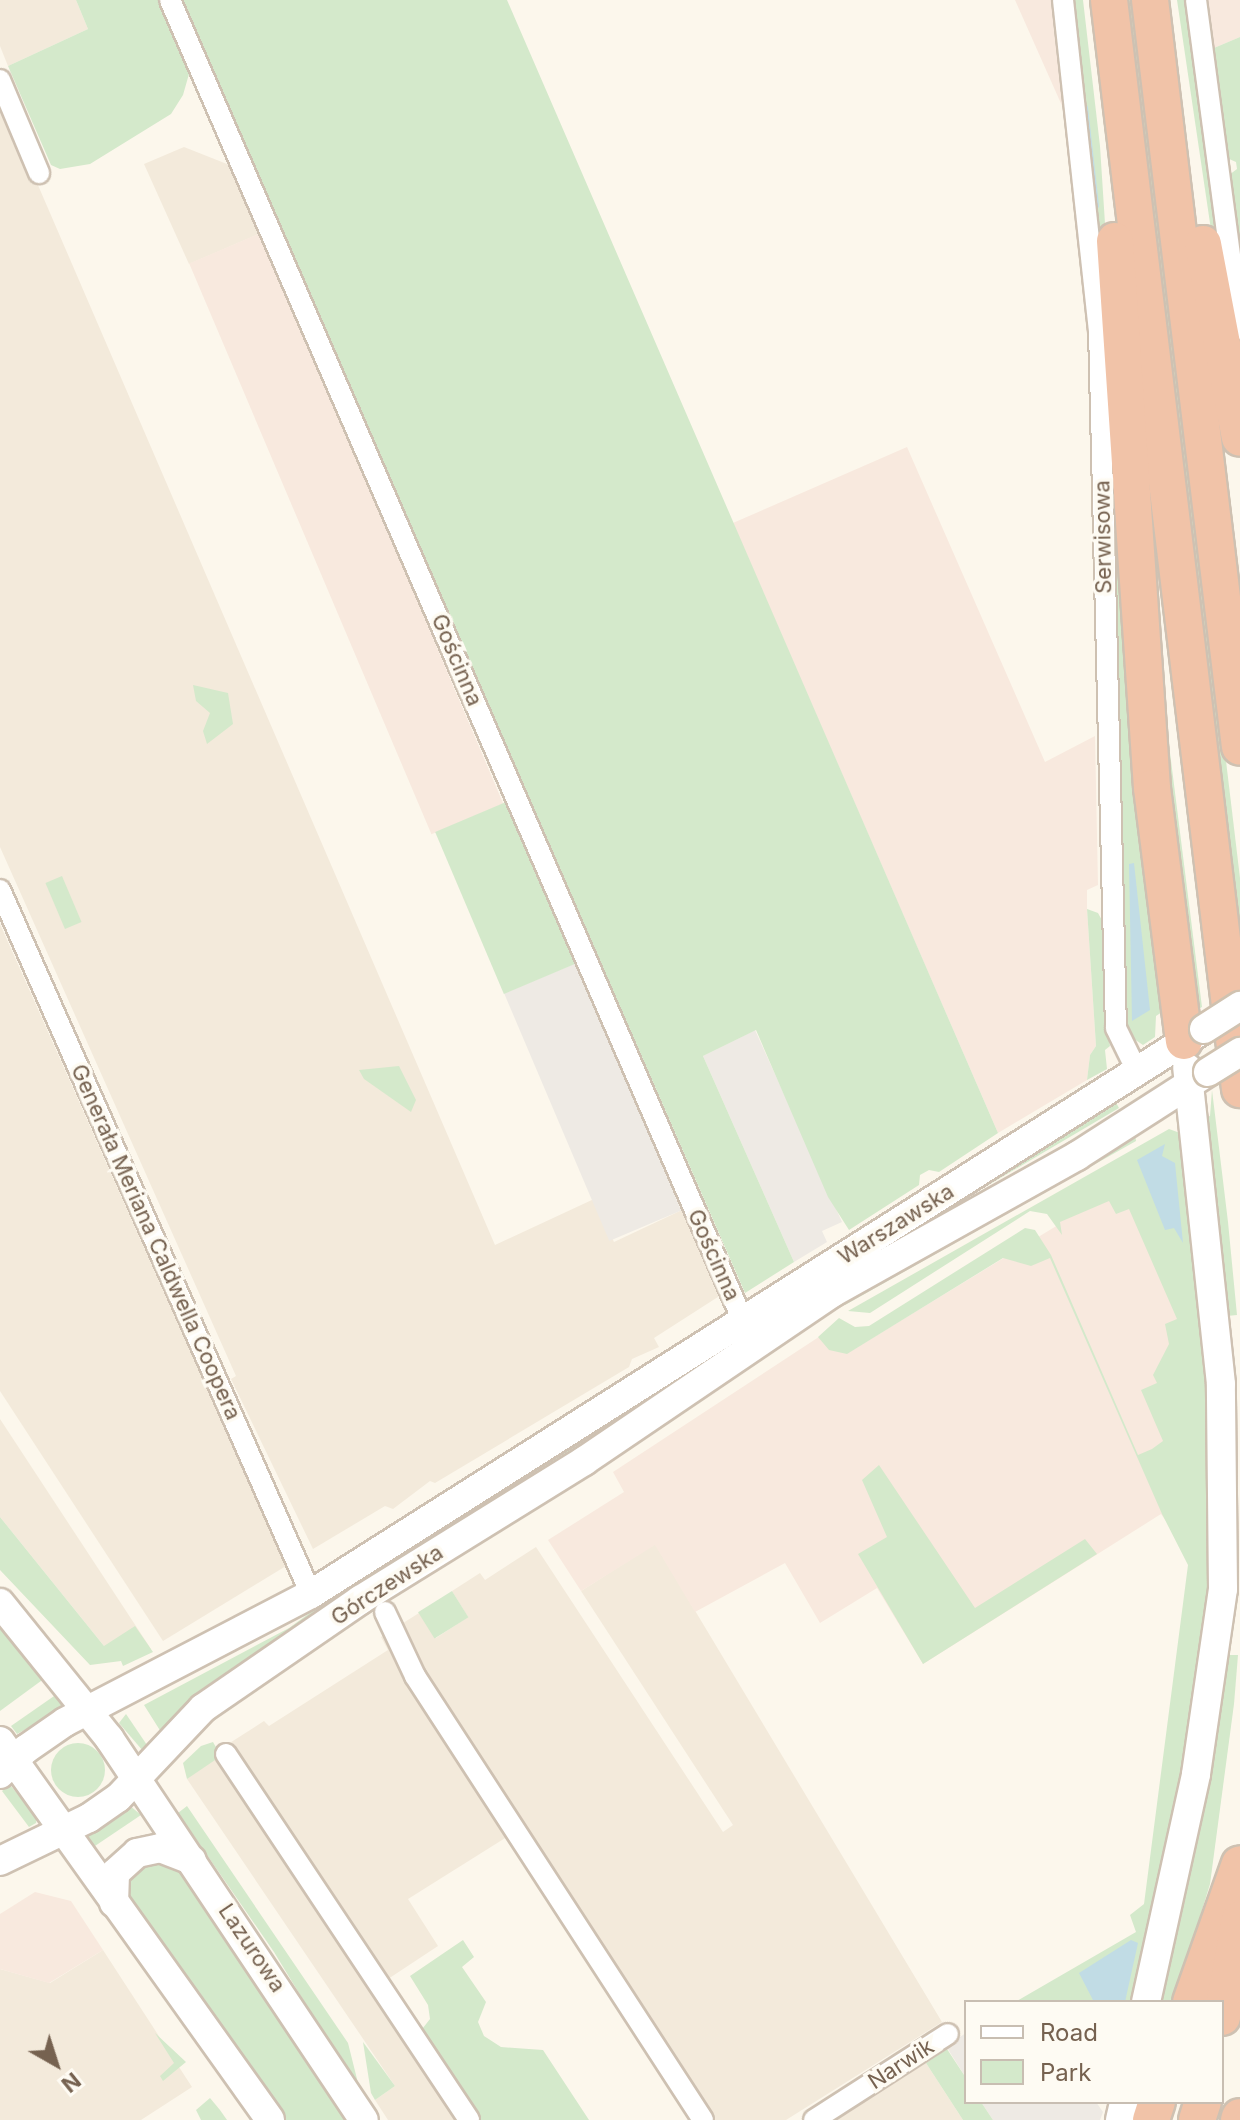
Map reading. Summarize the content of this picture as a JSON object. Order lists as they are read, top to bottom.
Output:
{
  "streets": {
    "main road": ["Warszawska", "Górczewska", "Lazurowa"],
    "street": [
      "Serwisowa",
      "Gościnna",
      "Generała Meriana Caldwella Coopera",
      "Narwik"
    ]
  },
  "crossings": [
    ["Serwisowa", "Warszawska"],
    ["Gościnna", "Warszawska"],
    ["Warszawska", "Górczewska"],
    ["Generała Meriana Caldwella Coopera", "Górczewska"],
    ["Górczewska", "Lazurowa"]
  ],
  "legend": ["Road", "Park"],
  "north": "bottom right"
}
